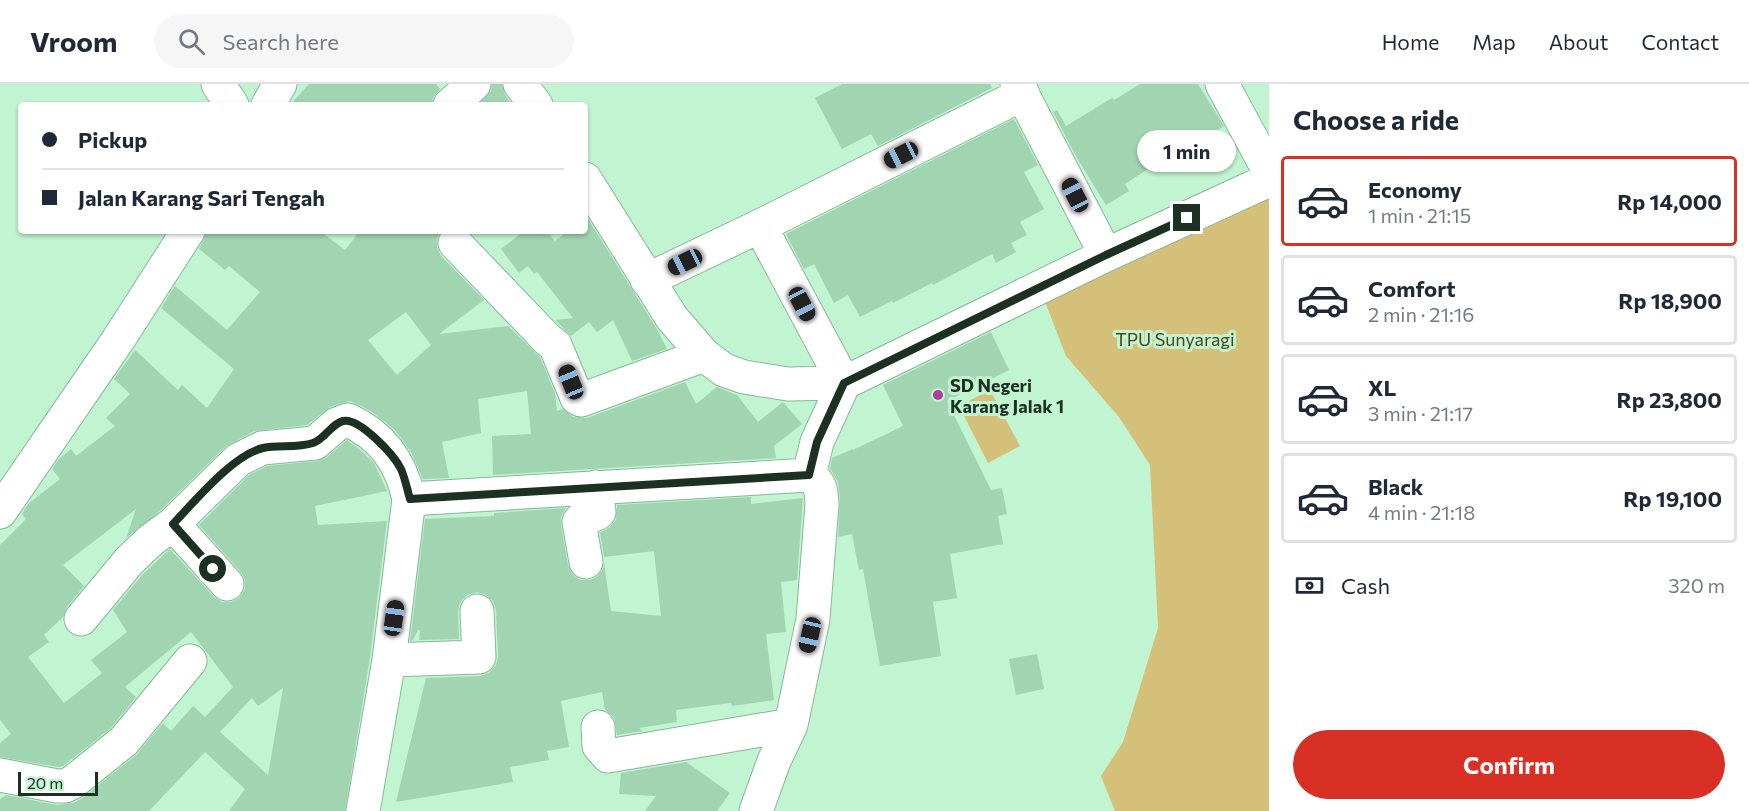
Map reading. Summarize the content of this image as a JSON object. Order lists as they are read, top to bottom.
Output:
{
  "parks": ["TPU Sunyaragi"],
  "places": ["SD Negeri Karang Jalak 1"],
  "scale_bar": "20 m",
  "page": {
    "header": "Vroom",
    "search": "Search here",
    "nav": [
      "Home",
      "Map",
      "About",
      "Contact"
    ],
    "heading": "Choose a ride",
    "banner": ["Pickup", "Jalan Karang Sari Tengah"],
    "bubble": "1 min",
    "list": [
      {
        "name": "Economy",
        "note": "1 min · 21:15",
        "value": "Rp 14,000"
      },
      {
        "name": "Comfort",
        "note": "2 min · 21:16",
        "value": "Rp 18,900"
      },
      {
        "name": "XL",
        "note": "3 min · 21:17",
        "value": "Rp 23,800"
      },
      {
        "name": "Black",
        "note": "4 min · 21:18",
        "value": "Rp 19,100"
      }
    ],
    "pay": ["Cash", "320 m"],
    "buttons": "Confirm",
    "scale": "20 m"
  }
}
